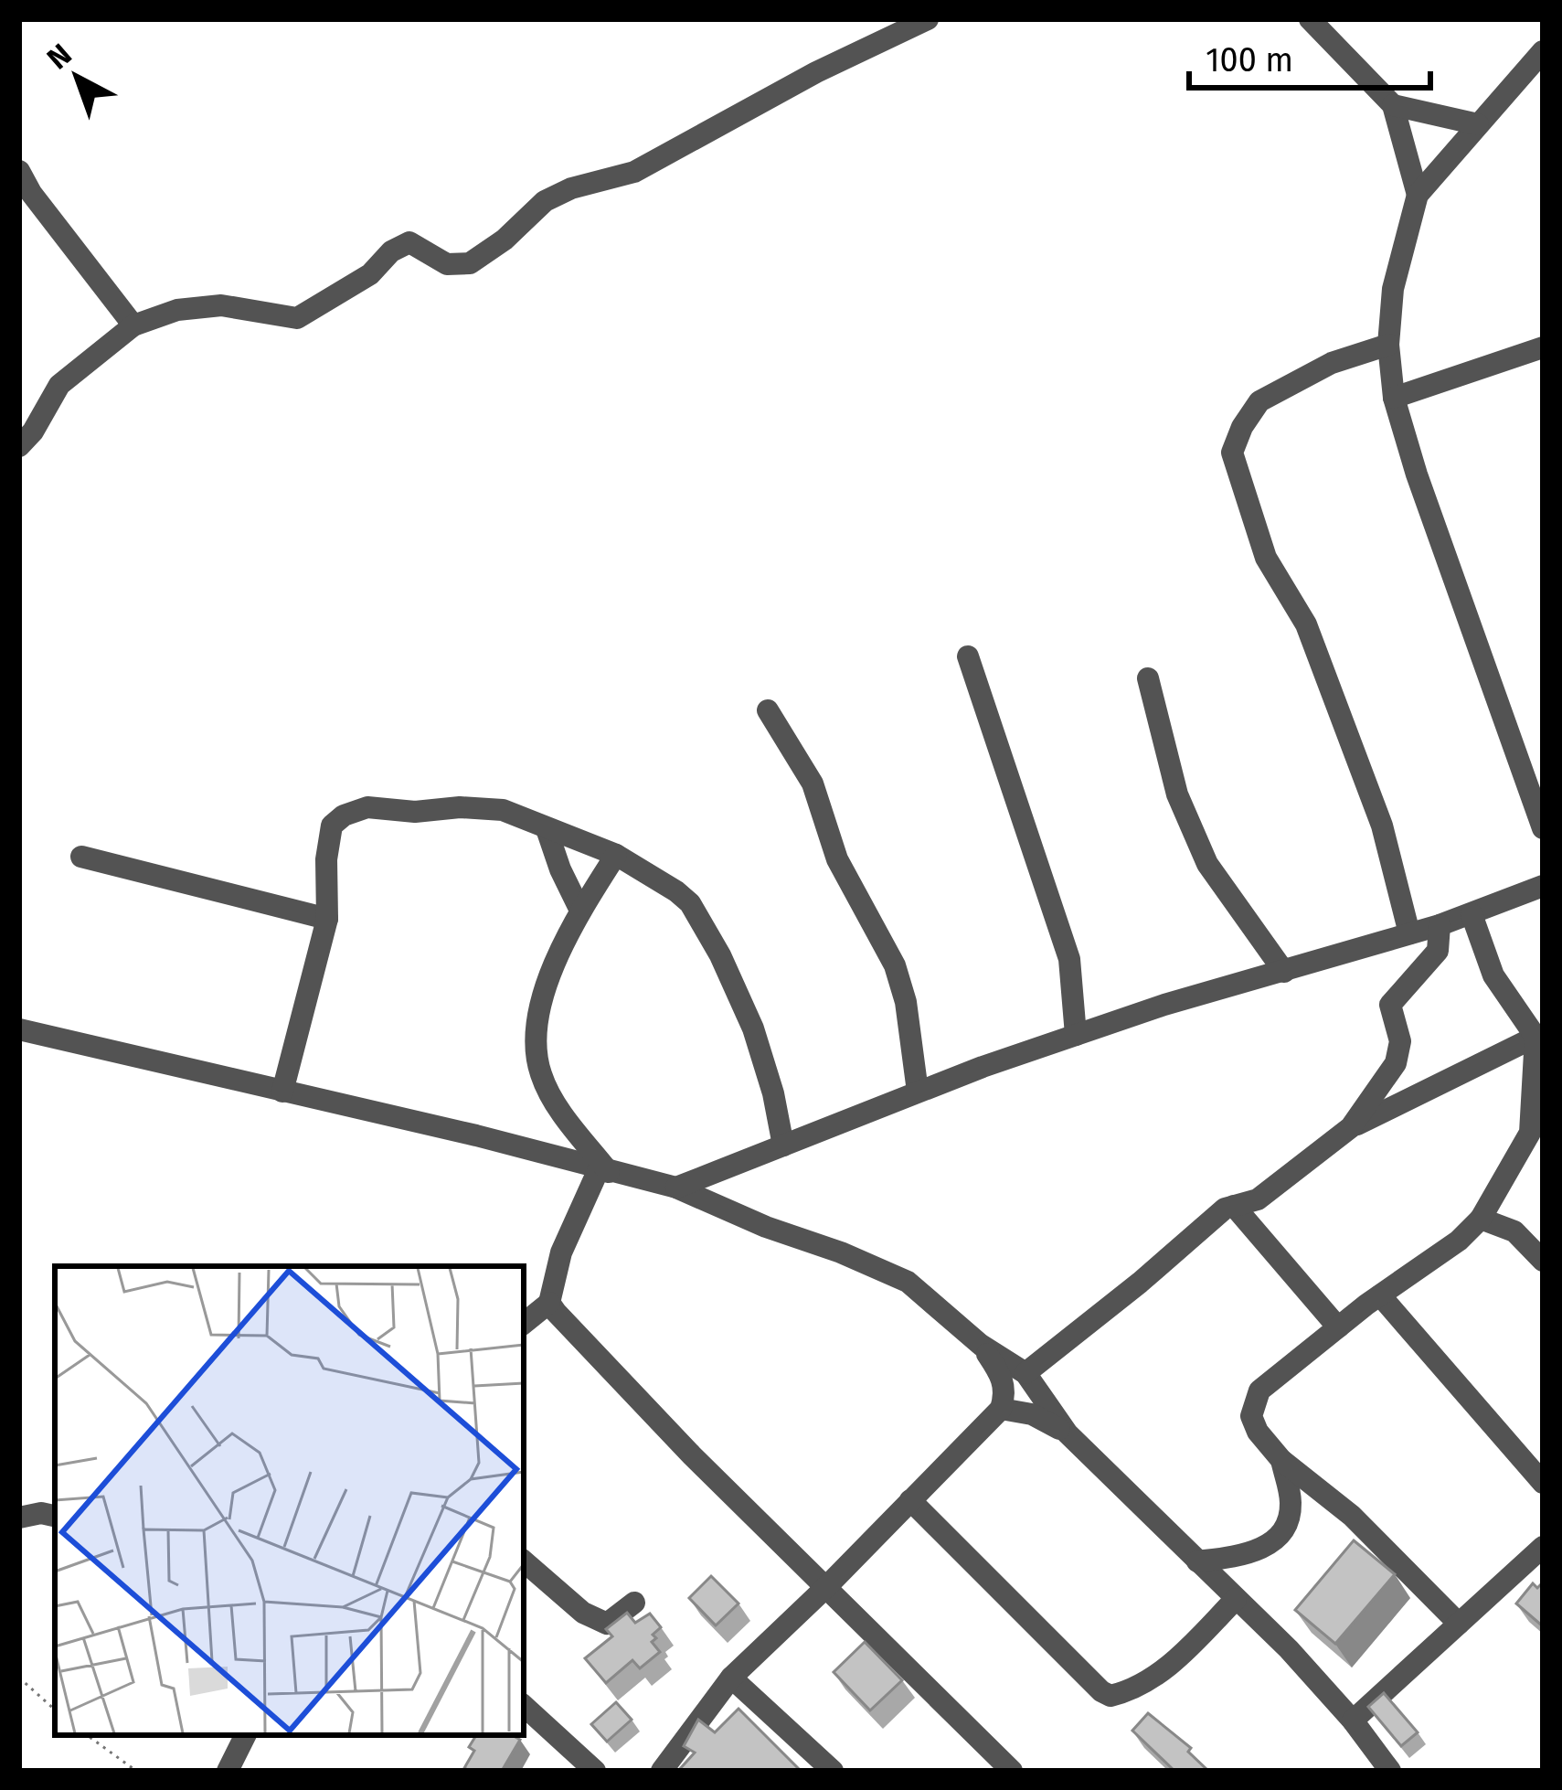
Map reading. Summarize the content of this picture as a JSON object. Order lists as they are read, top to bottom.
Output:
{
  "scale_bar": "100 m",
  "north": "top left"
}
